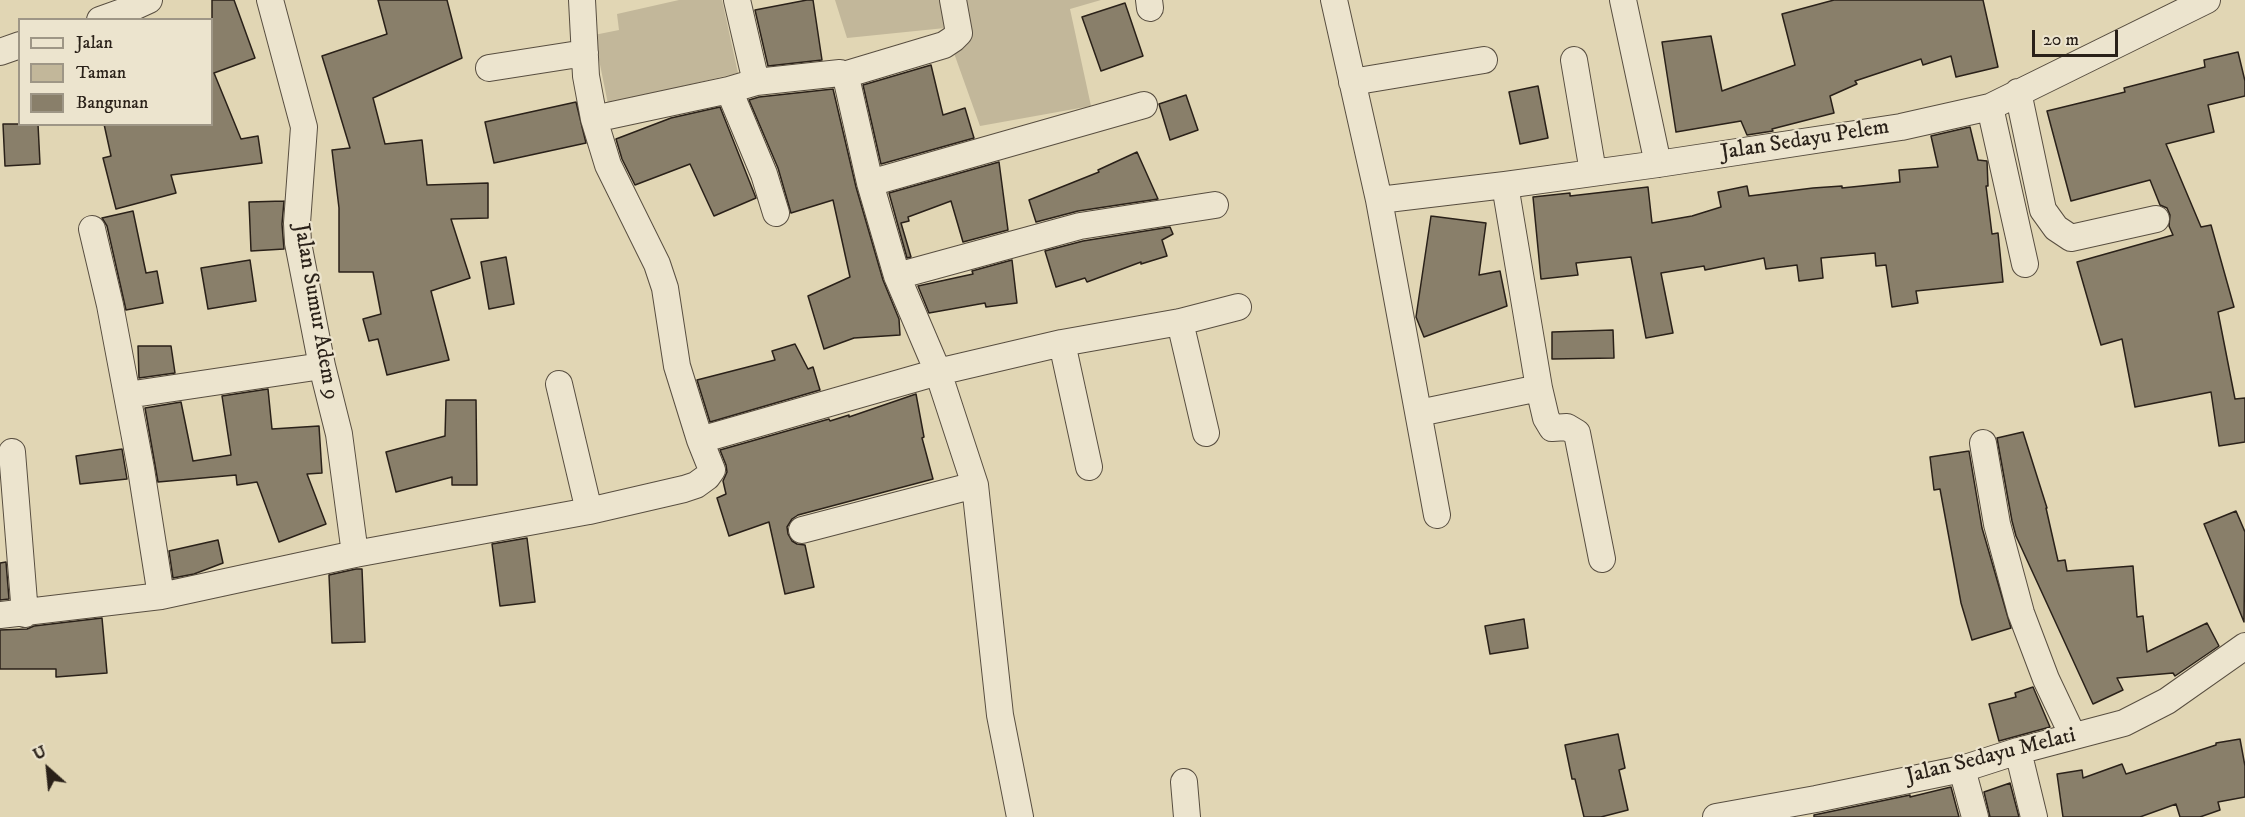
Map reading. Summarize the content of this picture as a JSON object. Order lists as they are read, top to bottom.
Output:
{
  "streets": {
    "street": ["Jalan Sedayu Pelem", "Jalan Sumur Adem 9", "Jalan Sedayu Melati"]
  },
  "legend": ["Jalan", "Taman", "Bangunan"],
  "scale_bar": "20 m",
  "north": "top left"
}
